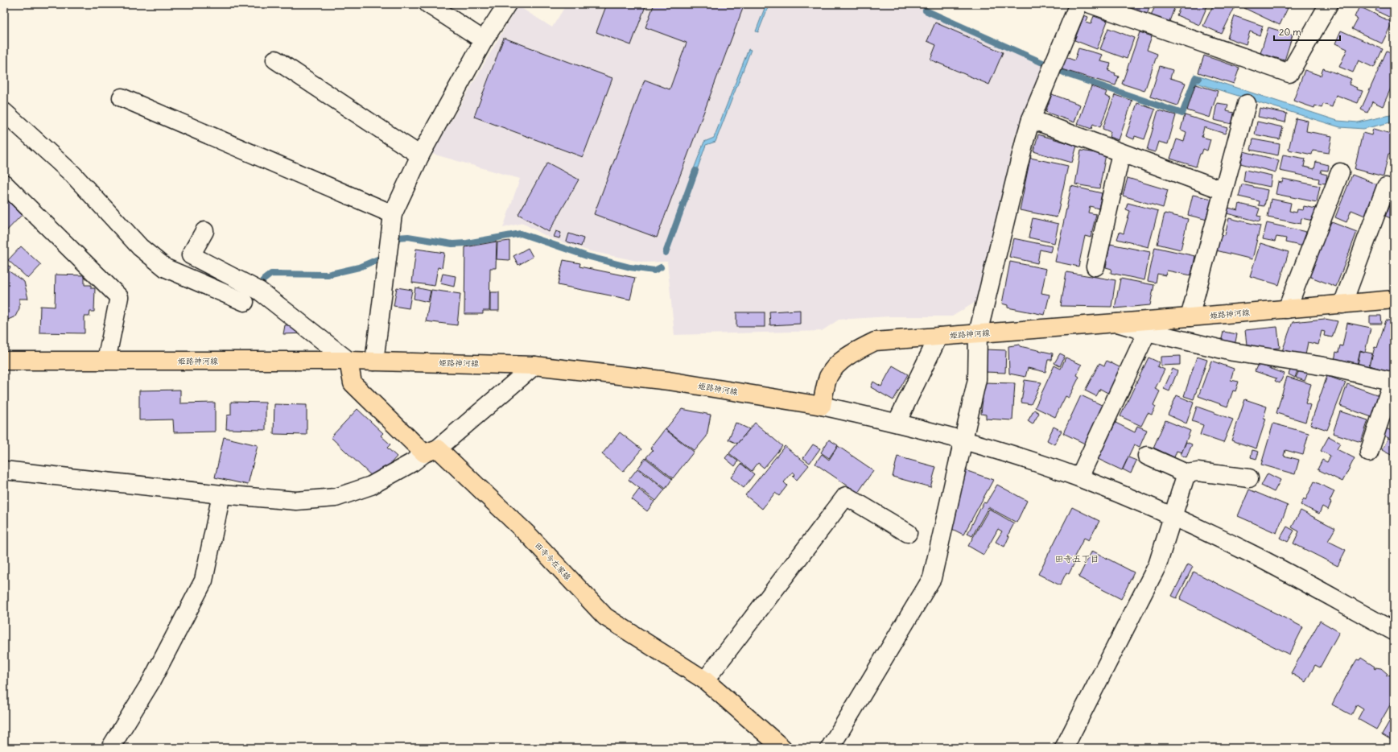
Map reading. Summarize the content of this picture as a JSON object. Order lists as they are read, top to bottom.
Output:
{
  "streets": {
    "main road": ["姫路神河線", "田寺今在家線"]
  },
  "crossings": [
    ["姫路神河線", "田寺今在家線"]
  ],
  "districts": ["田寺五丁目"],
  "scale_bar": "20 m"
}
